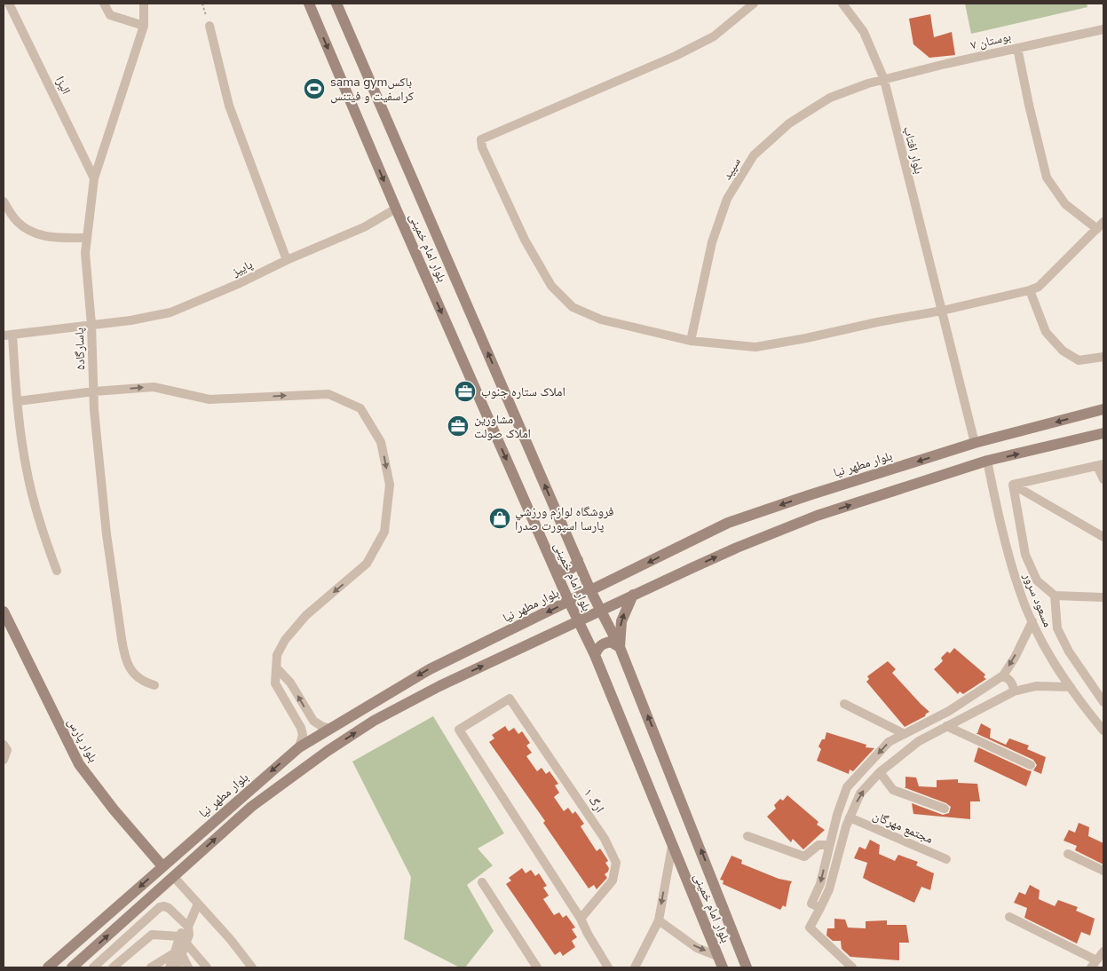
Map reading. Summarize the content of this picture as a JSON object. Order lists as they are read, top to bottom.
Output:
{
  "streets": {
    "main road": ["بلوار امام خمینی", "بلوار مطهر نیا", "بلوار پارس"],
    "street": [
      "بوستان ۷",
      "الیزا",
      "بلوار افتاب",
      "سپید",
      "پاییز",
      "پاسارگاد۵",
      "مسعود سرور",
      "ارگ ۱",
      "مجتمع مهرگان"
    ]
  },
  "crossings": [
    ["بوستان ۷", "بلوار افتاب"],
    ["بوستان ۷", "سپید"],
    ["الیزا", "پاسارگاد۵"],
    ["بلوار افتاب", "سپید"],
    ["بلوار افتاب", "بلوار مطهر نیا"],
    ["بلوار امام خمینی", "پاییز"],
    ["بلوار امام خمینی", "بلوار مطهر نیا"],
    ["پاییز", "پاسارگاد۵"],
    ["بلوار مطهر نیا", "بلوار پارس"]
  ],
  "places": {
    "sports": ["sama gymباکس کراسفیت و فیتنس"],
    "office": ["املاک ستاره جنوب", "مشاورین املاک صولت"],
    "shop": ["فروشگاه لوازم ورزشي پارسا اسپورت صدرا"]
  }
}
